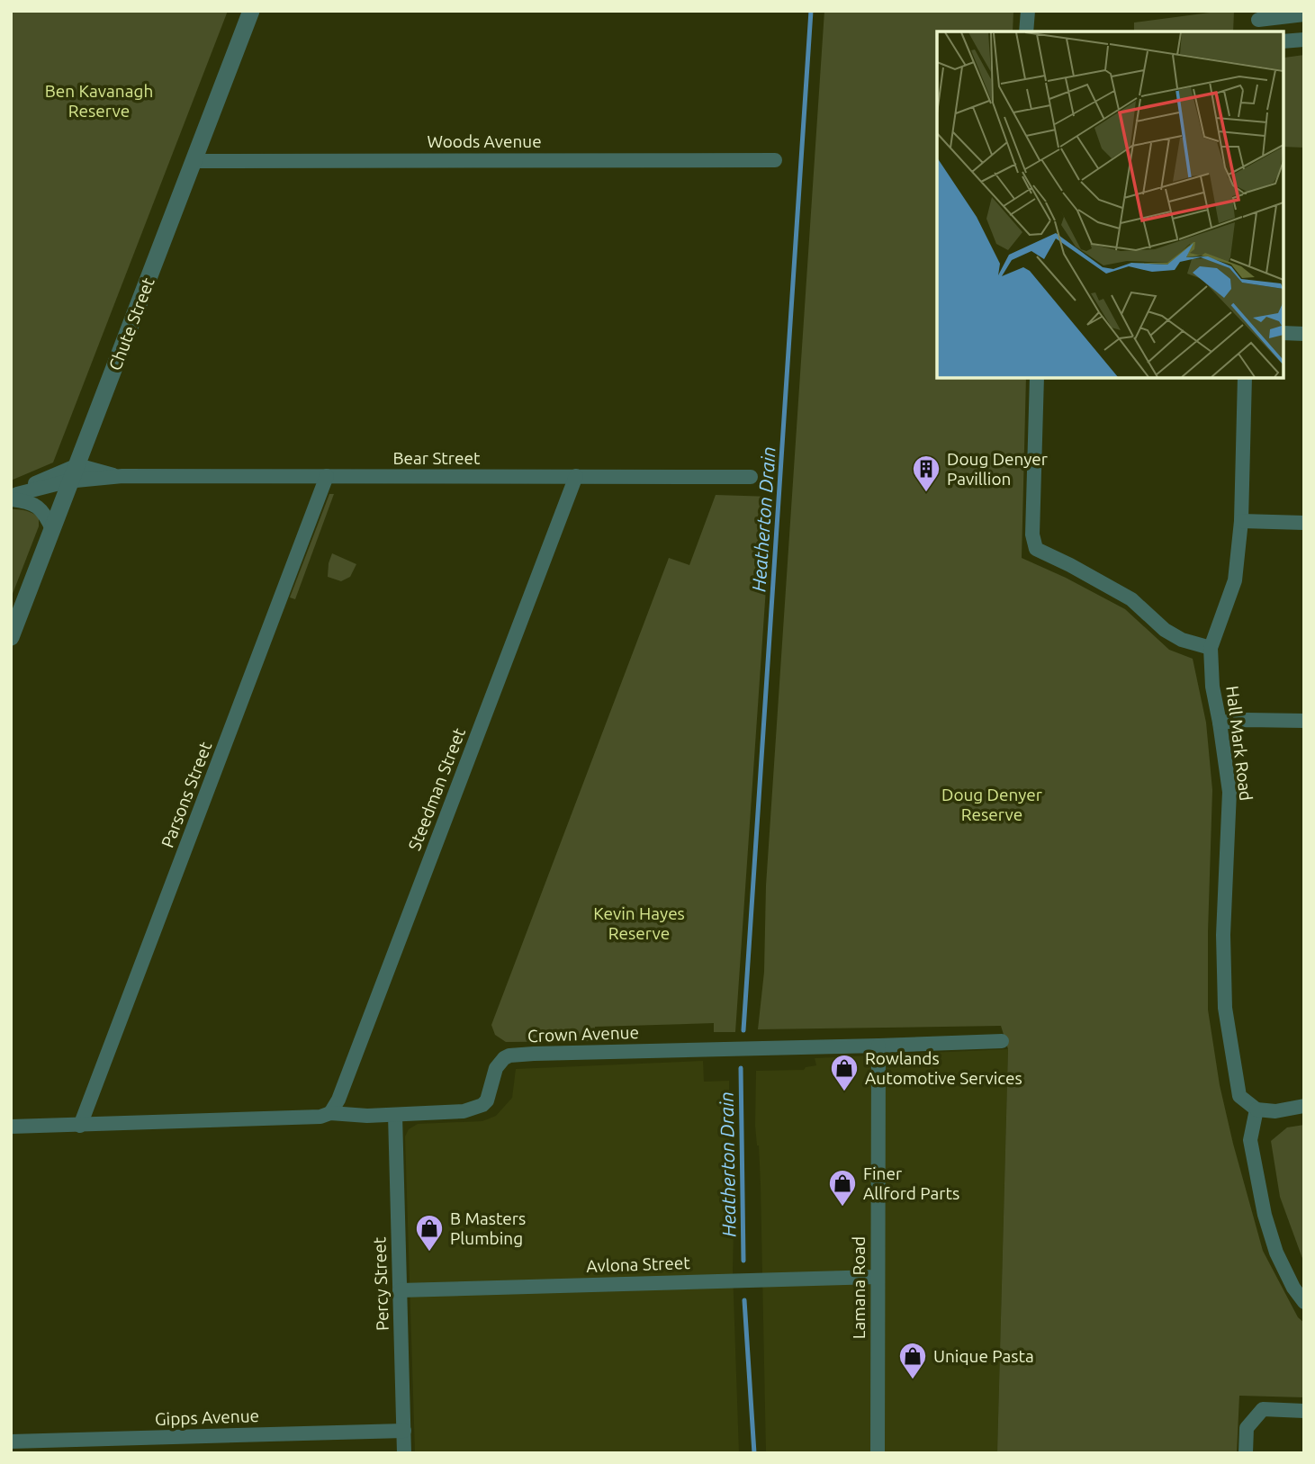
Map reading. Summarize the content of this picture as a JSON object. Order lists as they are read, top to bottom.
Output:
{
  "streets": {
    "street": [
      "Woods Avenue",
      "Chute Street",
      "Bear Street",
      "Hall Mark Road",
      "Steedman Street",
      "Parsons Street",
      "Crown Avenue",
      "Avlona Street",
      "Percy Street",
      "Lamana Road",
      "Gipps Avenue"
    ]
  },
  "crossings": [
    ["Woods Avenue", "Chute Street"],
    ["Chute Street", "Bear Street"],
    ["Bear Street", "Steedman Street"],
    ["Bear Street", "Parsons Street"],
    ["Steedman Street", "Crown Avenue"],
    ["Parsons Street", "Crown Avenue"],
    ["Crown Avenue", "Percy Street"],
    ["Crown Avenue", "Lamana Road"],
    ["Avlona Street", "Percy Street"],
    ["Avlona Street", "Lamana Road"],
    ["Percy Street", "Gipps Avenue"]
  ],
  "water": ["Heatherton Drain"],
  "parks": ["Ben Kavanagh Reserve", "Doug Denyer Reserve", "Kevin Hayes Reserve"],
  "places": {
    "building": ["Doug Denyer Pavillion"],
    "shop": [
      "Rowlands Automotive Services",
      "Finer Allford Parts",
      "B Masters Plumbing",
      "Unique Pasta"
    ]
  }
}
